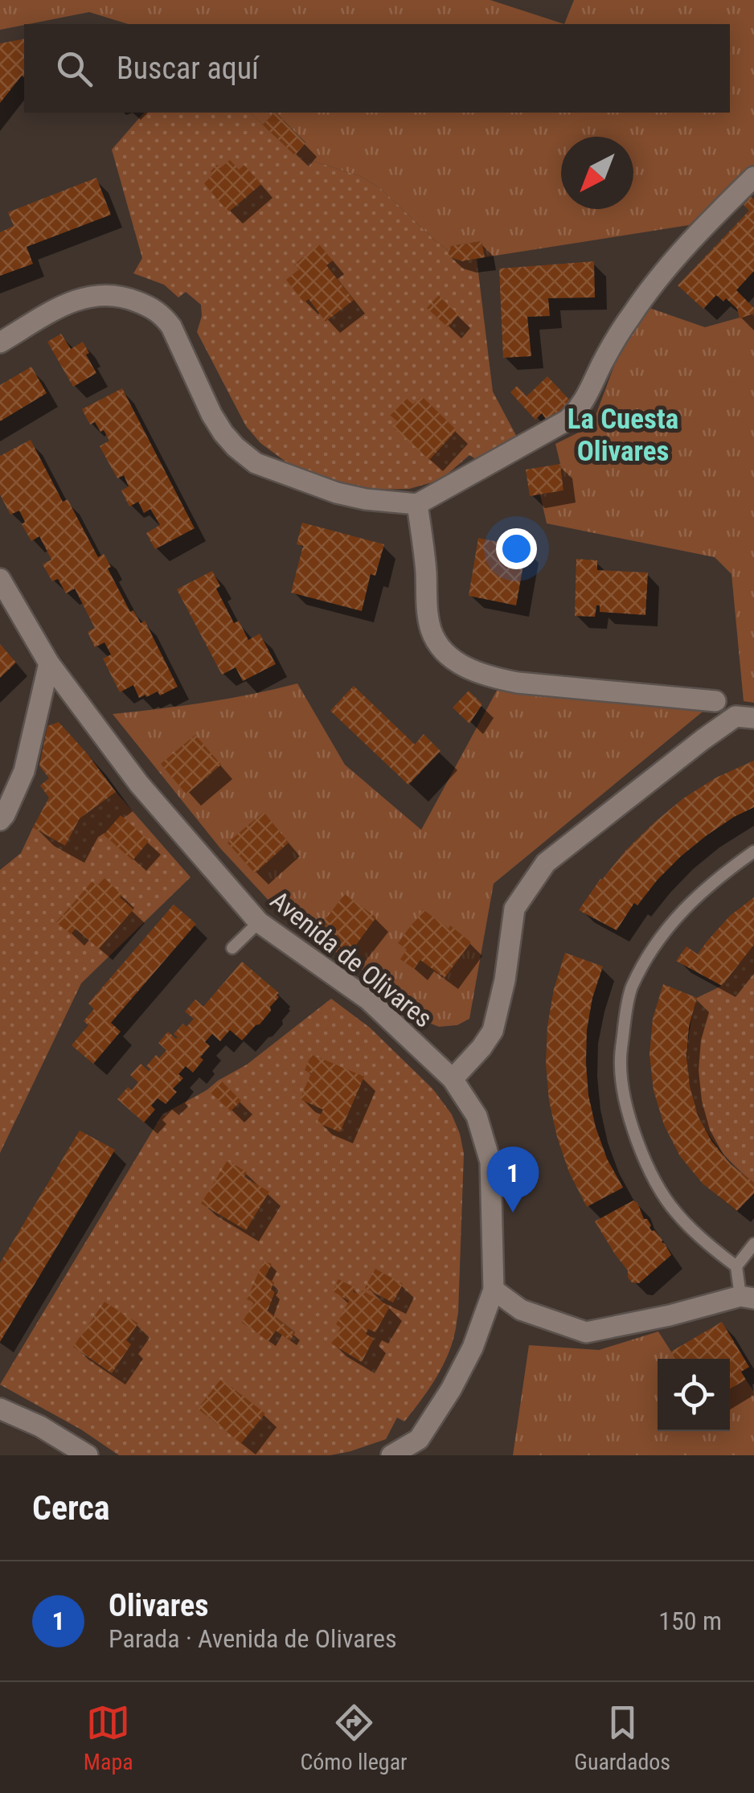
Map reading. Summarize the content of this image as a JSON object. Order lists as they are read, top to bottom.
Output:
{
  "streets": {
    "street": ["Avenida de Olivares"]
  },
  "districts": ["La Cuesta Olivares"],
  "north": "bottom left",
  "page": {
    "search": "Buscar aquí",
    "pins": "1",
    "heading": "Cerca",
    "list": [
      {
        "mark": "1",
        "name": "Olivares",
        "note": "Parada · Avenida de Olivares",
        "value": "150 m"
      }
    ],
    "nav": ["Mapa", "Cómo llegar", "Guardados"]
  }
}
